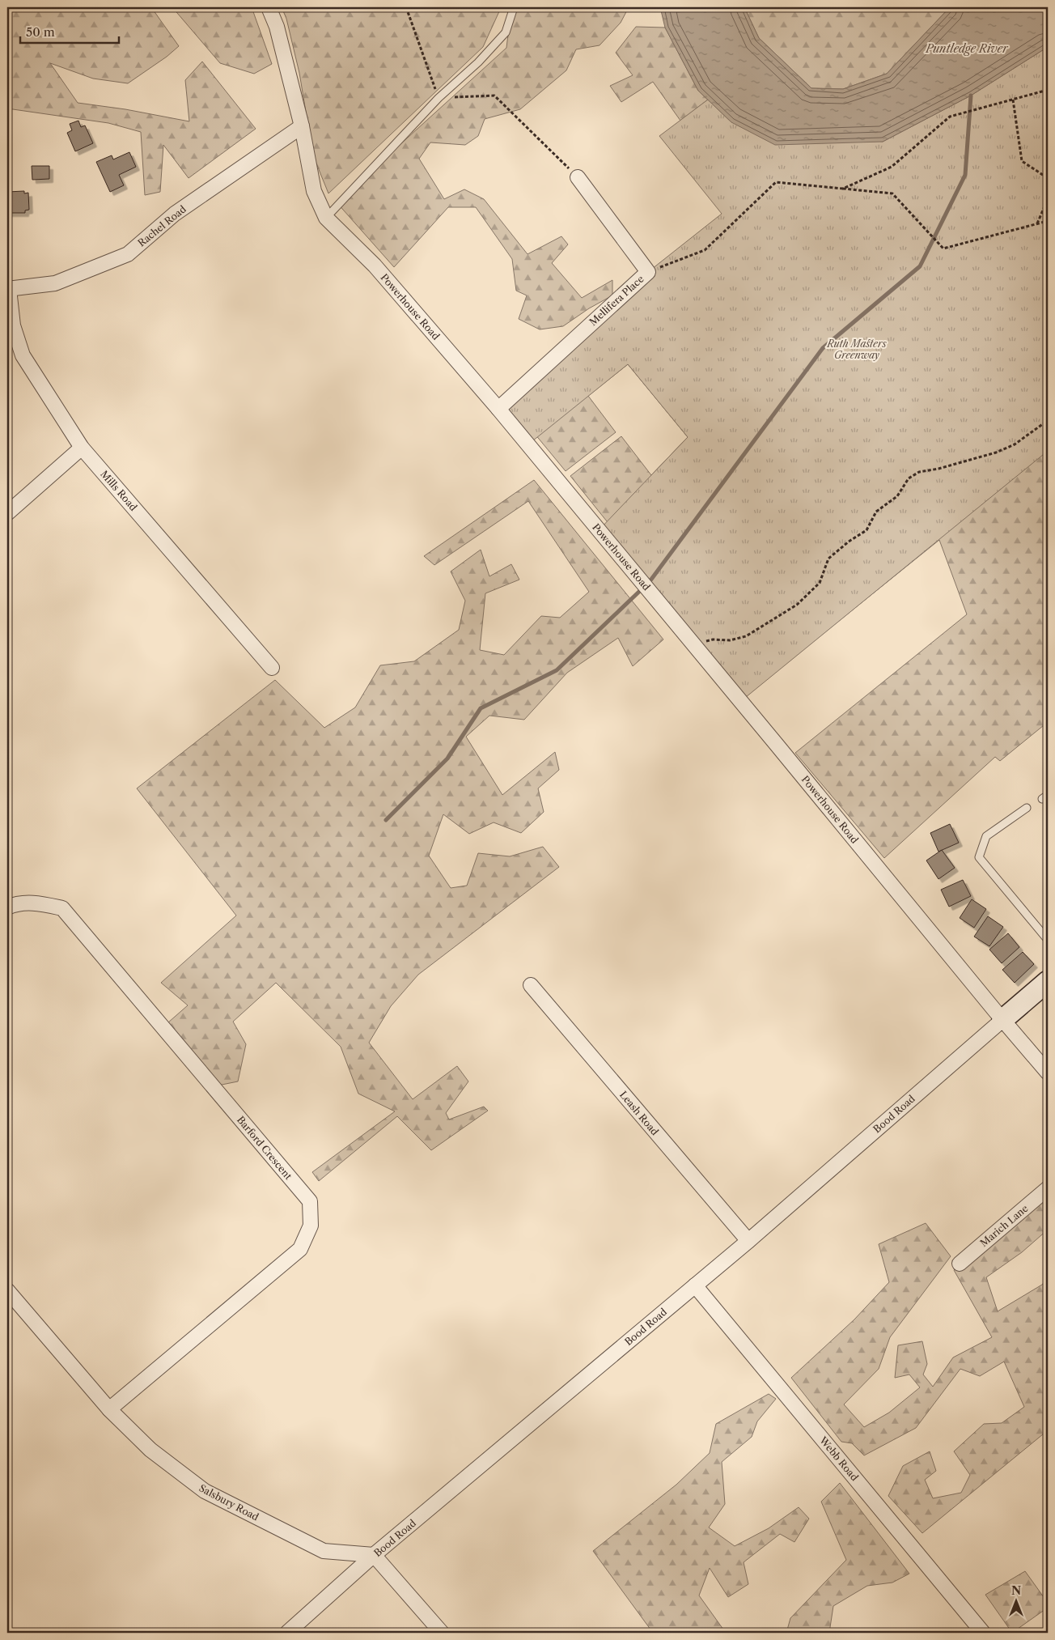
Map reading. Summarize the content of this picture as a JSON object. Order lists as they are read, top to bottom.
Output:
{
  "streets": {
    "street": [
      "Rachel Road",
      "Mellifera Place",
      "Powerhouse Road",
      "Mills Road",
      "Leash Road",
      "Bood Road",
      "Barford Crescent",
      "Marich Lane",
      "Webb Road",
      "Salsbury Road"
    ]
  },
  "crossings": [
    ["Rachel Road", "Powerhouse Road"],
    ["Rachel Road", "Mills Road"],
    ["Mellifera Place", "Powerhouse Road"],
    ["Powerhouse Road", "Bood Road"],
    ["Leash Road", "Bood Road"],
    ["Bood Road", "Webb Road"],
    ["Bood Road", "Salsbury Road"],
    ["Barford Crescent", "Salsbury Road"]
  ],
  "water": ["Puntledge River"],
  "parks": ["Ruth Masters Greenway"],
  "scale_bar": "50 m",
  "north": "top"
}
